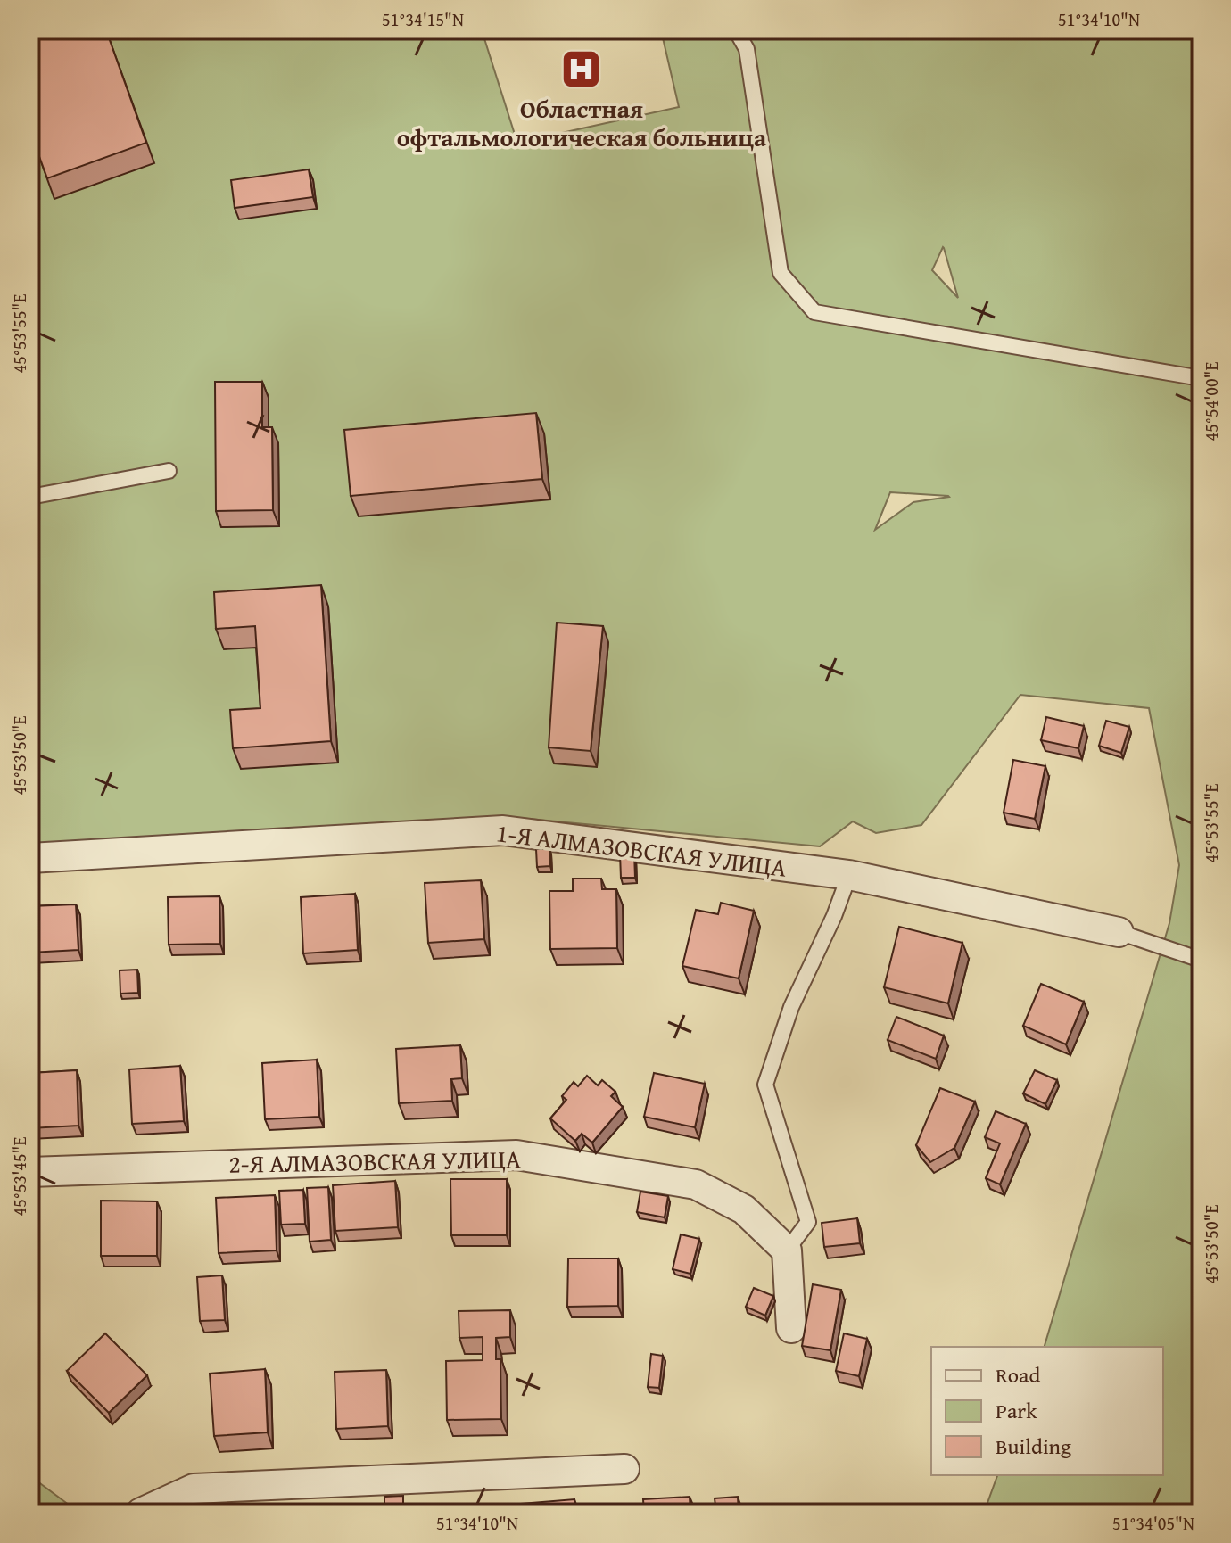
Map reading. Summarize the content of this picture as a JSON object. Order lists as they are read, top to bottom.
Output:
{
  "streets": {
    "street": ["1-Я АЛМАЗОВСКАЯ УЛИЦА", "2-Я АЛМАЗОВСКАЯ УЛИЦА"]
  },
  "places": {
    "hospital": ["Областная офтальмологическая больница"]
  },
  "legend": ["Road", "Park", "Building"],
  "coordinates": [
    "51°34'15\"N",
    "51°34'10\"N",
    "45°53'55\"E",
    "45°54'00\"E",
    "45°53'50\"E",
    "45°53'45\"E",
    "51°34'05\"N"
  ]
}
